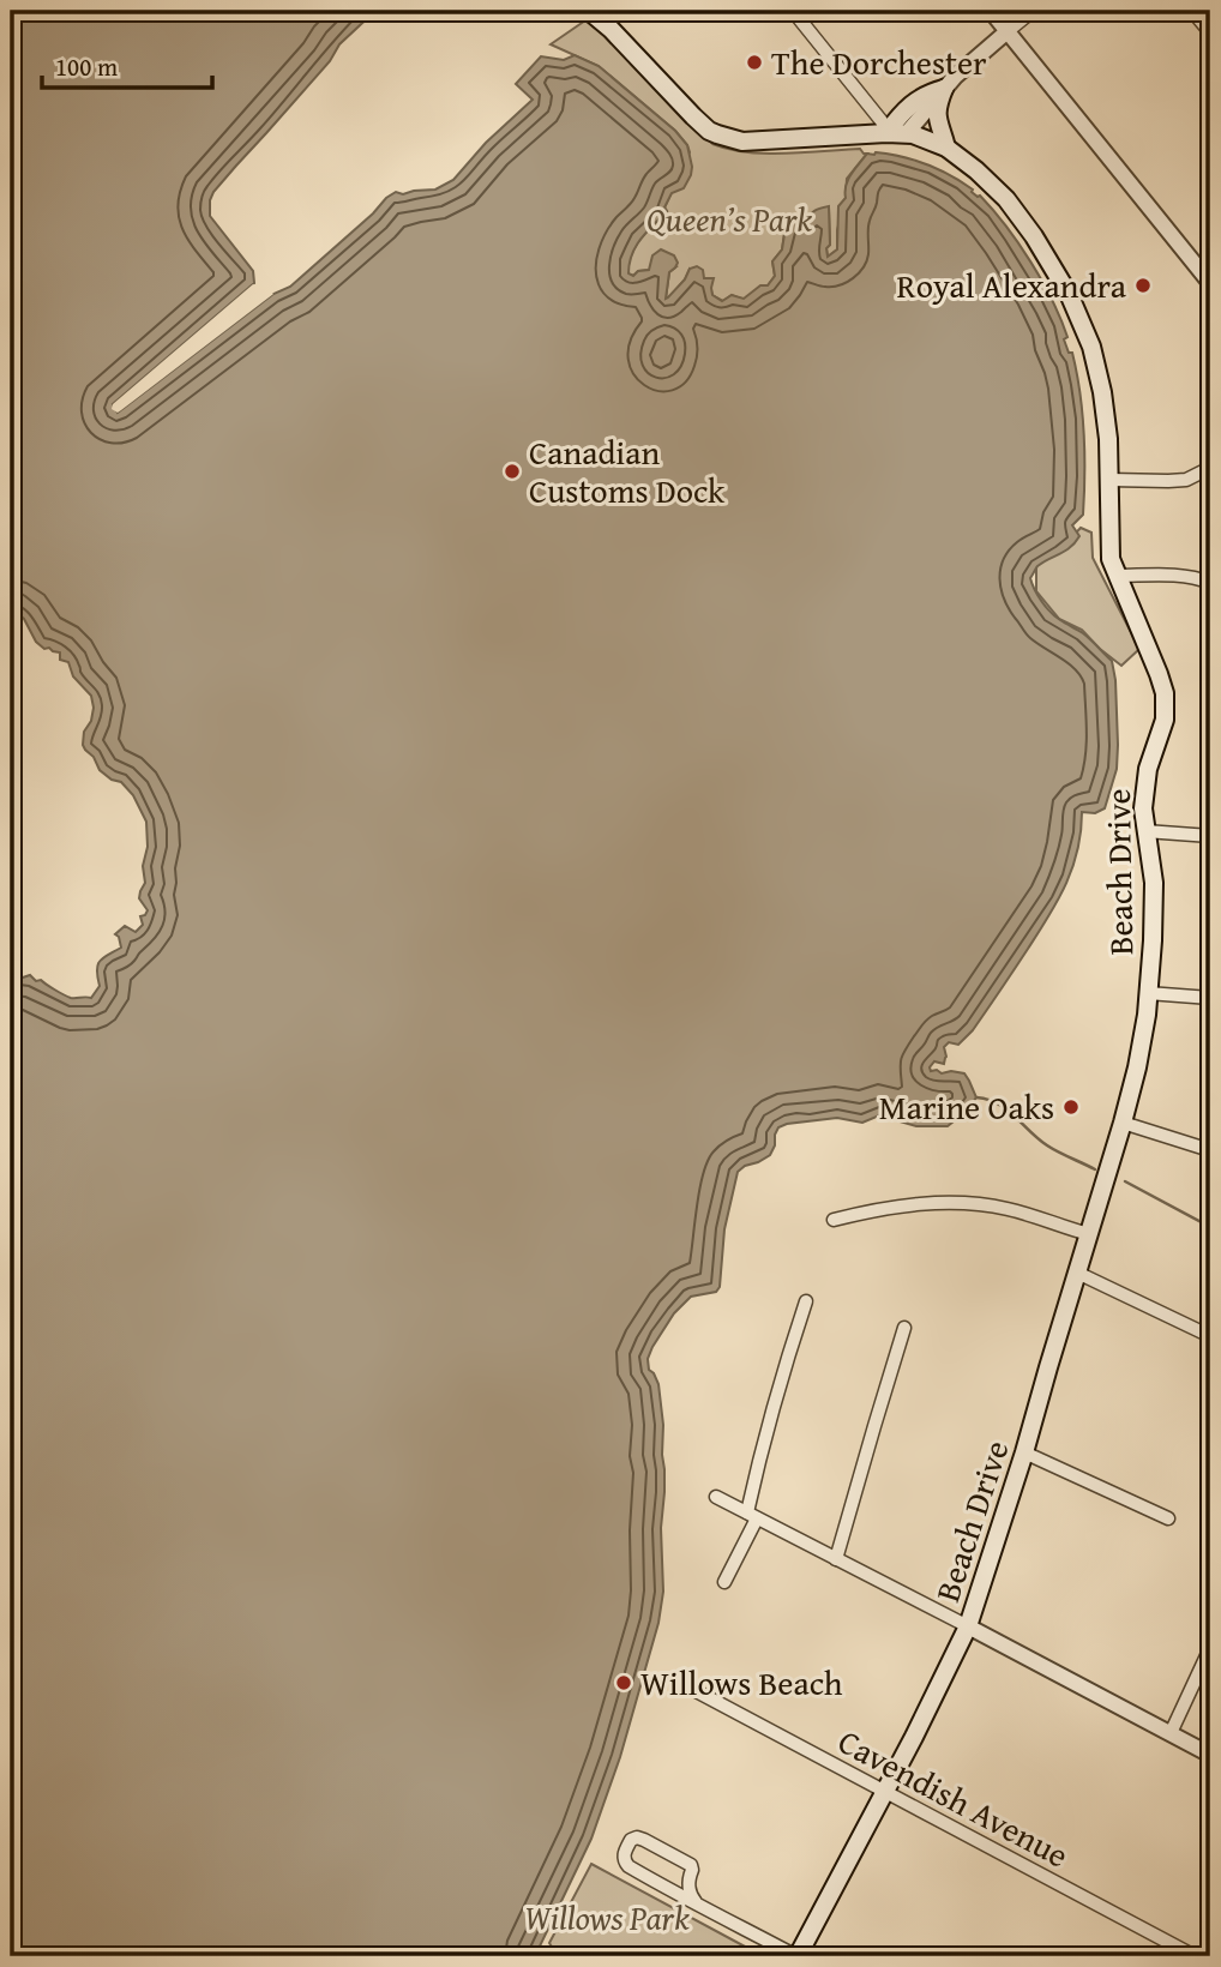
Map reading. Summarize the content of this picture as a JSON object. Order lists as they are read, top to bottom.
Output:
{
  "streets": {
    "main road": ["Beach Drive"],
    "street": ["Cavendish Avenue"]
  },
  "crossings": [
    ["Beach Drive", "Cavendish Avenue"]
  ],
  "parks": ["Queen’s Park", "Willows Park"],
  "places": [
    "The Dorchester",
    "Royal Alexandra",
    "Canadian Customs Dock",
    "Marine Oaks",
    "Willows Beach"
  ],
  "scale_bar": "100 m"
}
